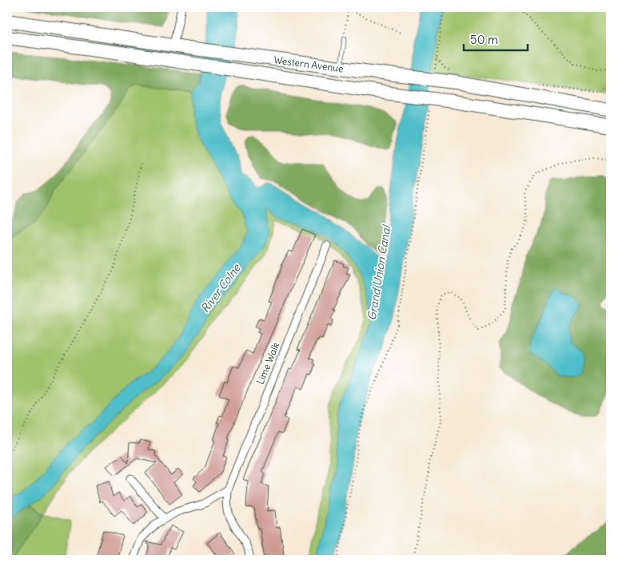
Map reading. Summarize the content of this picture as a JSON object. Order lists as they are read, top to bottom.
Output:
{
  "streets": {
    "highway": ["Western Avenue"],
    "street": ["Lime Walk"]
  },
  "water": ["Grand Union Canal", "River Colne"],
  "scale_bar": "50 m"
}
